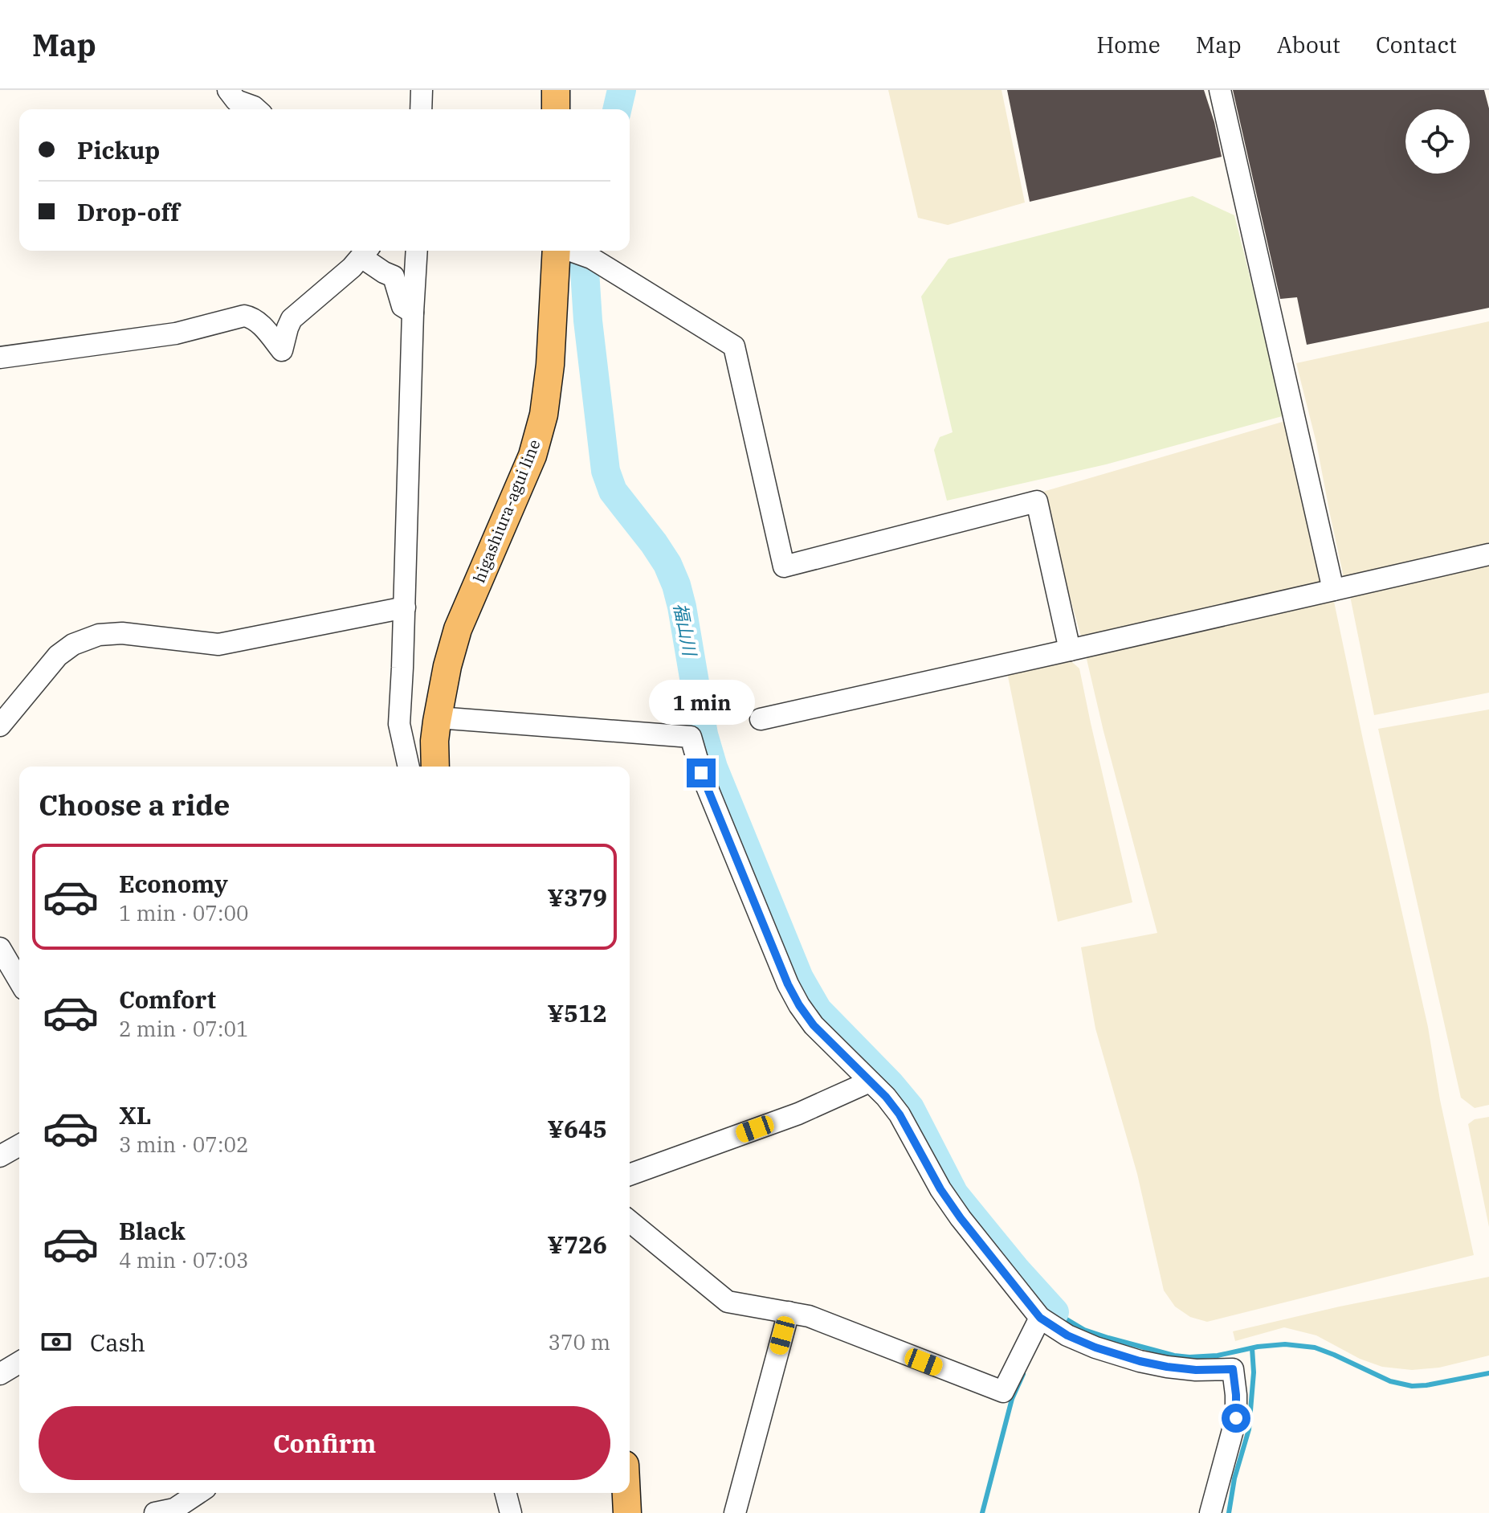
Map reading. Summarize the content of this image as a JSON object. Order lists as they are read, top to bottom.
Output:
{
  "streets": {
    "main road": ["higashiura-agui line"]
  },
  "water": ["福山川"],
  "page": {
    "header": "Map",
    "nav": [
      "Home",
      "Map",
      "About",
      "Contact"
    ],
    "banner": ["Pickup", "Drop-off"],
    "bubble": "1 min",
    "heading": "Choose a ride",
    "list": [
      {
        "name": "Economy",
        "note": "1 min · 07:00",
        "value": "¥379"
      },
      {
        "name": "Comfort",
        "note": "2 min · 07:01",
        "value": "¥512"
      },
      {
        "name": "XL",
        "note": "3 min · 07:02",
        "value": "¥645"
      },
      {
        "name": "Black",
        "note": "4 min · 07:03",
        "value": "¥726"
      }
    ],
    "pay": ["Cash", "370 m"],
    "buttons": "Confirm"
  }
}
